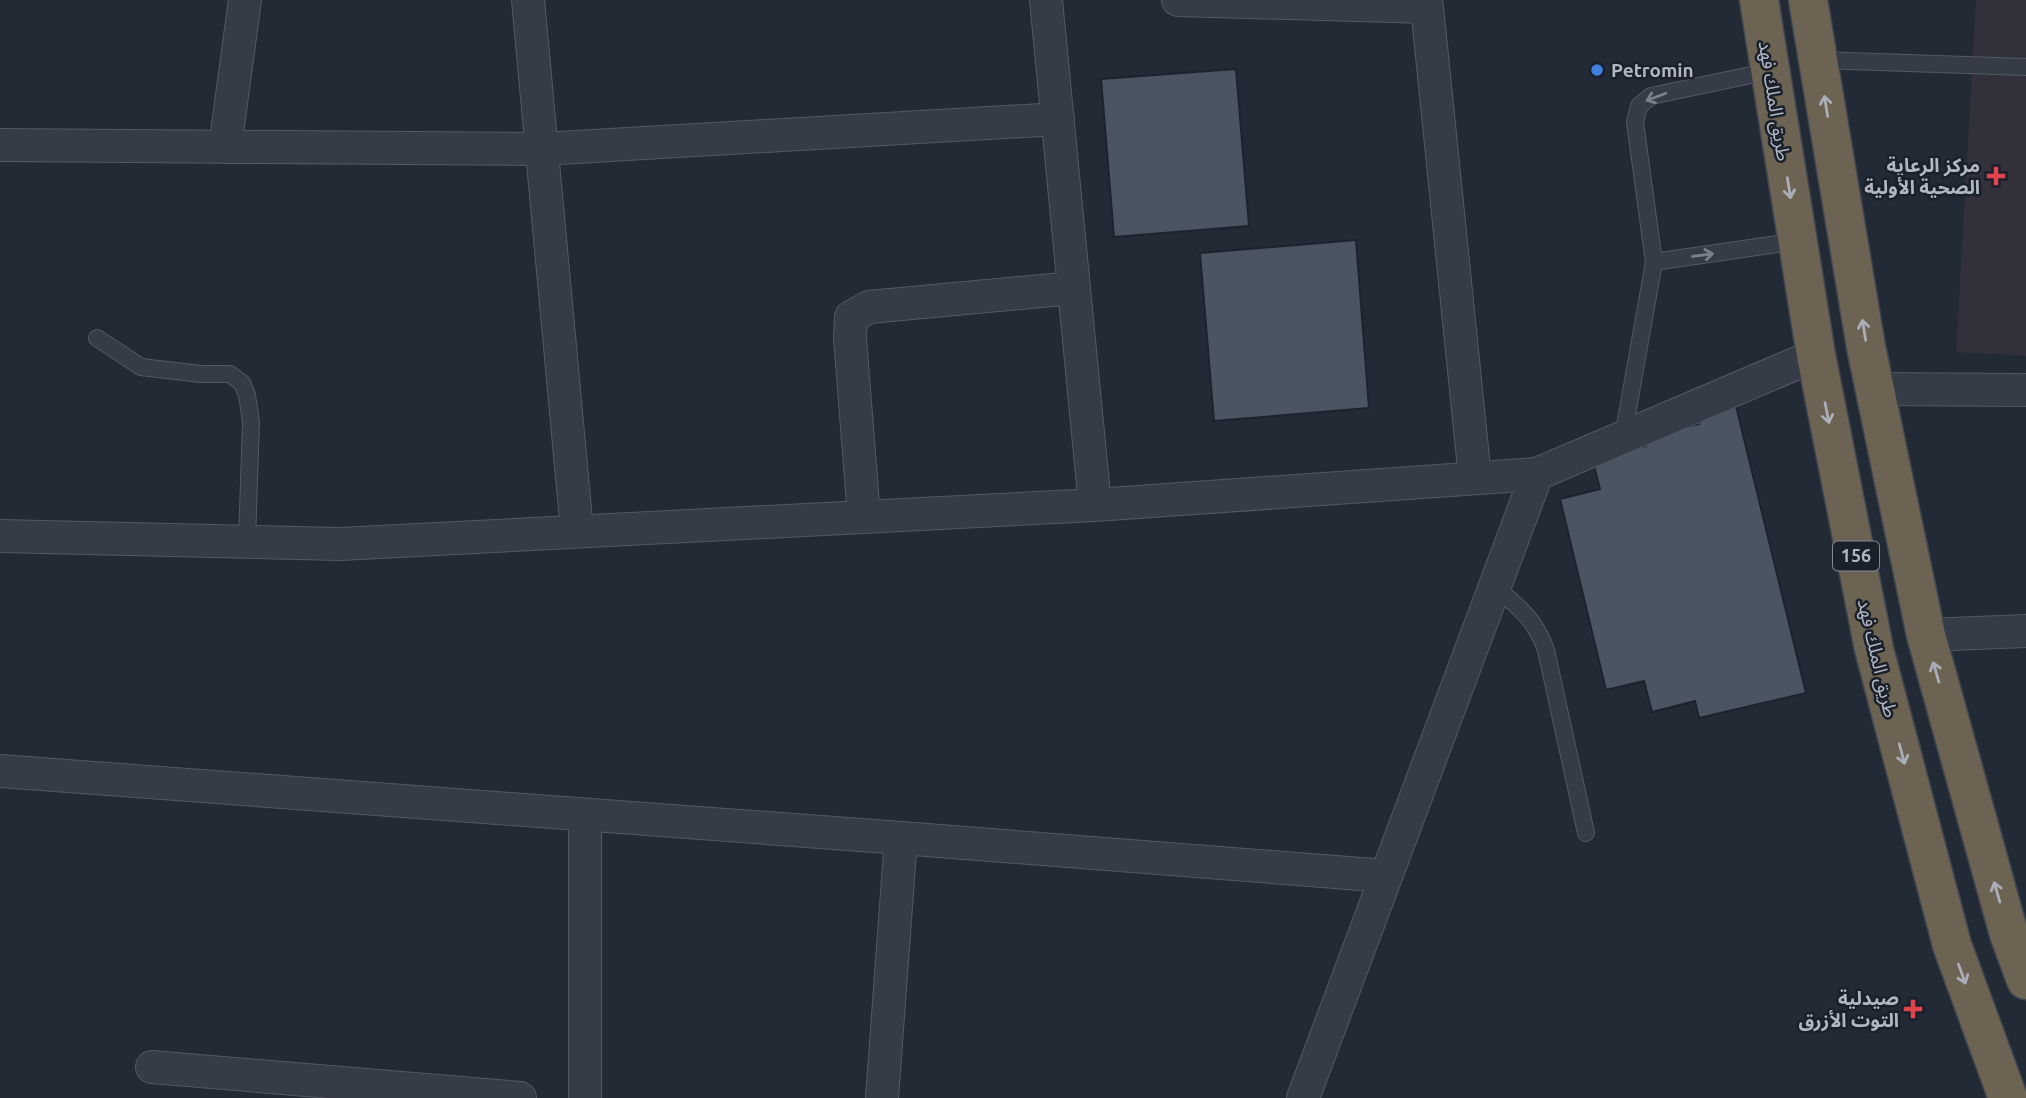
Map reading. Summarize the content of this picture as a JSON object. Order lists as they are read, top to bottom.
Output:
{
  "streets": {
    "highway": ["طريق الملك فهد", "156"]
  },
  "places": {
    "other": ["Petromin"],
    "health": ["مركز الرعاية الصحية الأولية", "صيدلية التوت الأزرق"]
  }
}
